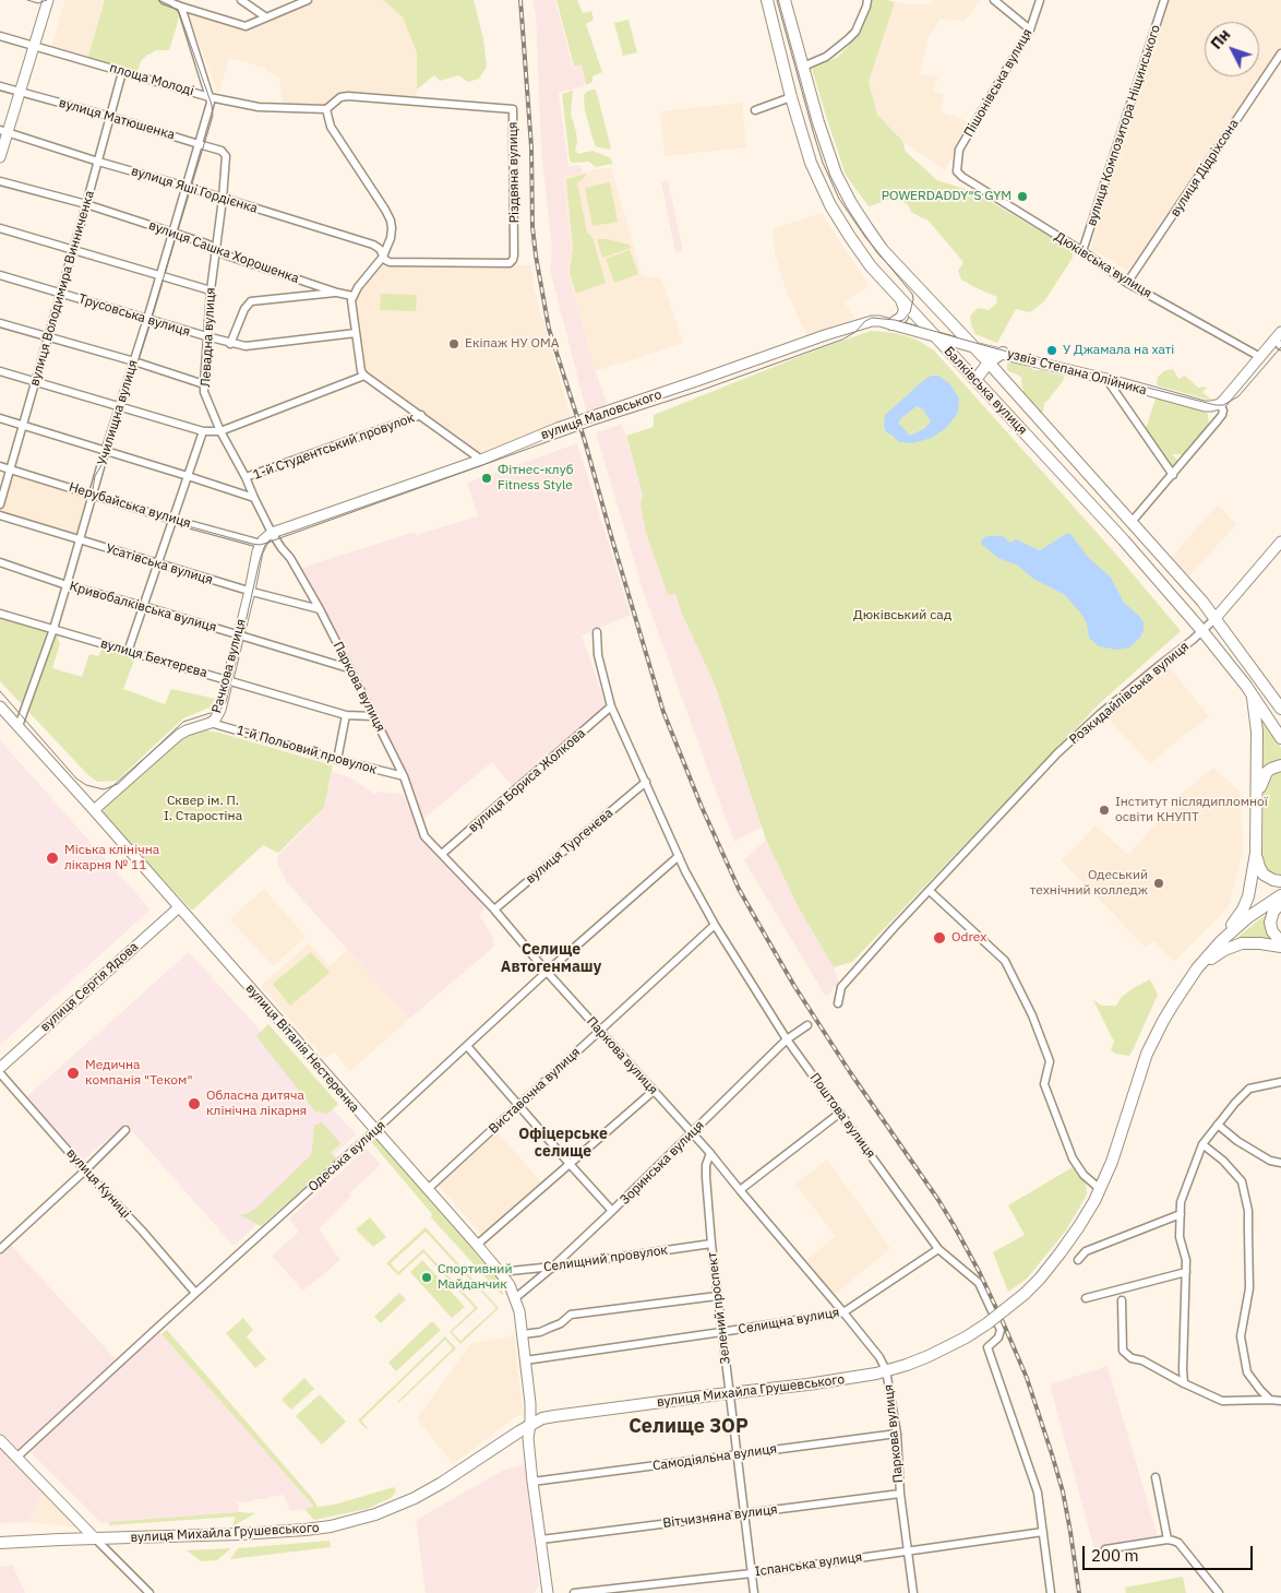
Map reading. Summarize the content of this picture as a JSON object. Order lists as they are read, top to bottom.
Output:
{
  "streets": {
    "main road": ["Балківська вулиця", "вулиця Михайла Грушевського"],
    "street": [
      "площа Молоді",
      "Пішонівська вулиця",
      "вулиця Матюшенка",
      "вулиця Композитора Ніщинського",
      "вулиця Дідріхсона",
      "Різдвяна вулиця",
      "вулиця Яші Гордієнка",
      "вулиця Сашка Хорошенка",
      "Дюківська вулиця",
      "вулиця Володимира Винниченка",
      "Трусовська вулиця",
      "Левадна вулиця",
      "узвіз Степана Олійника",
      "Училищна вулиця",
      "вулиця Маловського",
      "1-й Студентський провулок",
      "Нерубайська вулиця",
      "Усатівська вулиця",
      "Кривобалківська вулиця",
      "вулиця Бехтерєва",
      "Рачкова вулиця",
      "Паркова вулиця",
      "Розкидайлівська вулиця",
      "1-й Польовий провулок",
      "вулиця Бориса Жолкова",
      "вулиця Тургенєва",
      "вулиця Сергія Ядова",
      "вулиця Віталія Нестеренка",
      "Виставочна вулиця",
      "Поштова вулиця",
      "Одеська вулиця",
      "Зоринська вулиця",
      "вулиця Куниці",
      "Селищний провулок",
      "Зелений проспект",
      "Селищна вулиця",
      "Самодіяльна вулиця",
      "Вітчизняна вулиця",
      "Іспанська вулиця"
    ]
  },
  "crossings": [
    ["площа Молоді", "вулиця Володимира Винниченка"],
    ["площа Молоді", "Училищна вулиця"],
    ["Пішонівська вулиця", "Дюківська вулиця"],
    ["вулиця Матюшенка", "вулиця Володимира Винниченка"],
    ["вулиця Матюшенка", "Левадна вулиця"],
    ["вулиця Матюшенка", "Училищна вулиця"],
    ["вулиця Композитора Ніщинського", "Дюківська вулиця"],
    ["вулиця Дідріхсона", "Дюківська вулиця"],
    ["Різдвяна вулиця", "вулиця Яші Гордієнка"],
    ["вулиця Яші Гордієнка", "вулиця Володимира Винниченка"],
    ["вулиця Яші Гордієнка", "Левадна вулиця"],
    ["вулиця Яші Гордієнка", "Училищна вулиця"],
    ["вулиця Сашка Хорошенка", "вулиця Володимира Винниченка"],
    ["вулиця Сашка Хорошенка", "Левадна вулиця"],
    ["вулиця Сашка Хорошенка", "Училищна вулиця"],
    ["вулиця Володимира Винниченка", "Трусовська вулиця"],
    ["вулиця Володимира Винниченка", "Нерубайська вулиця"],
    ["Трусовська вулиця", "Левадна вулиця"],
    ["Трусовська вулиця", "Училищна вулиця"],
    ["Левадна вулиця", "вулиця Маловського"],
    ["Левадна вулиця", "1-й Студентський провулок"],
    ["Левадна вулиця", "Паркова вулиця"],
    ["узвіз Степана Олійника", "Балківська вулиця"],
    ["узвіз Степана Олійника", "вулиця Маловського"],
    ["Балківська вулиця", "вулиця Маловського"],
    ["Балківська вулиця", "Розкидайлівська вулиця"],
    ["Училищна вулиця", "Нерубайська вулиця"],
    ["Училищна вулиця", "Усатівська вулиця"],
    ["Училищна вулиця", "Кривобалківська вулиця"],
    ["Училищна вулиця", "вулиця Бехтерєва"],
    ["Училищна вулиця", "вулиця Віталія Нестеренка"],
    ["вулиця Маловського", "Паркова вулиця"],
    ["Нерубайська вулиця", "Рачкова вулиця"],
    ["Усатівська вулиця", "Рачкова вулиця"],
    ["Усатівська вулиця", "Паркова вулиця"],
    ["Кривобалківська вулиця", "Рачкова вулиця"],
    ["Кривобалківська вулиця", "Паркова вулиця"],
    ["вулиця Бехтерєва", "Рачкова вулиця"],
    ["вулиця Бехтерєва", "Паркова вулиця"],
    ["Рачкова вулиця", "1-й Польовий провулок"],
    ["Рачкова вулиця", "вулиця Віталія Нестеренка"],
    ["Паркова вулиця", "1-й Польовий провулок"],
    ["Паркова вулиця", "вулиця Бориса Жолкова"],
    ["Паркова вулиця", "вулиця Тургенєва"],
    ["Паркова вулиця", "Виставочна вулиця"],
    ["Паркова вулиця", "Одеська вулиця"],
    ["Паркова вулиця", "Зоринська вулиця"],
    ["Паркова вулиця", "Зелений проспект"],
    ["Паркова вулиця", "Селищна вулиця"],
    ["Паркова вулиця", "вулиця Михайла Грушевського"],
    ["Паркова вулиця", "Самодіяльна вулиця"],
    ["Паркова вулиця", "Вітчизняна вулиця"],
    ["Паркова вулиця", "Іспанська вулиця"],
    ["вулиця Бориса Жолкова", "Поштова вулиця"],
    ["вулиця Тургенєва", "Поштова вулиця"],
    ["вулиця Сергія Ядова", "вулиця Віталія Нестеренка"],
    ["вулиця Віталія Нестеренка", "Виставочна вулиця"],
    ["вулиця Віталія Нестеренка", "Одеська вулиця"],
    ["вулиця Віталія Нестеренка", "Зоринська вулиця"],
    ["вулиця Віталія Нестеренка", "Селищний провулок"],
    ["вулиця Віталія Нестеренка", "Селищна вулиця"],
    ["вулиця Віталія Нестеренка", "вулиця Михайла Грушевського"],
    ["вулиця Віталія Нестеренка", "Самодіяльна вулиця"],
    ["вулиця Віталія Нестеренка", "Вітчизняна вулиця"],
    ["Виставочна вулиця", "Поштова вулиця"],
    ["Поштова вулиця", "Одеська вулиця"],
    ["Поштова вулиця", "Зоринська вулиця"],
    ["Поштова вулиця", "Селищна вулиця"],
    ["Поштова вулиця", "Іспанська вулиця"],
    ["Одеська вулиця", "вулиця Куниці"],
    ["Зоринська вулиця", "Селищний провулок"],
    ["Селищний провулок", "Зелений проспект"],
    ["Зелений проспект", "Селищна вулиця"],
    ["Зелений проспект", "вулиця Михайла Грушевського"],
    ["Зелений проспект", "Самодіяльна вулиця"],
    ["Зелений проспект", "Вітчизняна вулиця"],
    ["Зелений проспект", "Іспанська вулиця"]
  ],
  "districts": ["Селище Автогенмашу", "Офіцерське селище", "Селище ЗОР"],
  "parks": ["Дюківський сад", "Сквер ім. П. І. Старостіна"],
  "places": [
    "POWERDADDY\"S GYM",
    "Екіпаж НУ ОМА",
    "У Джамала на хаті",
    "Фітнес-клуб Fitness Style",
    "Інститут післядипломної освіти КНУПТ",
    "Міська клінічна лікарня № 11",
    "Одеський технічний колледж",
    "Odrex",
    "Медична компанія \"Теком\"",
    "Обласна дитяча клінічна лікарня",
    "Спортивний Майданчик"
  ],
  "scale_bar": "200 m",
  "north": "top left"
}
